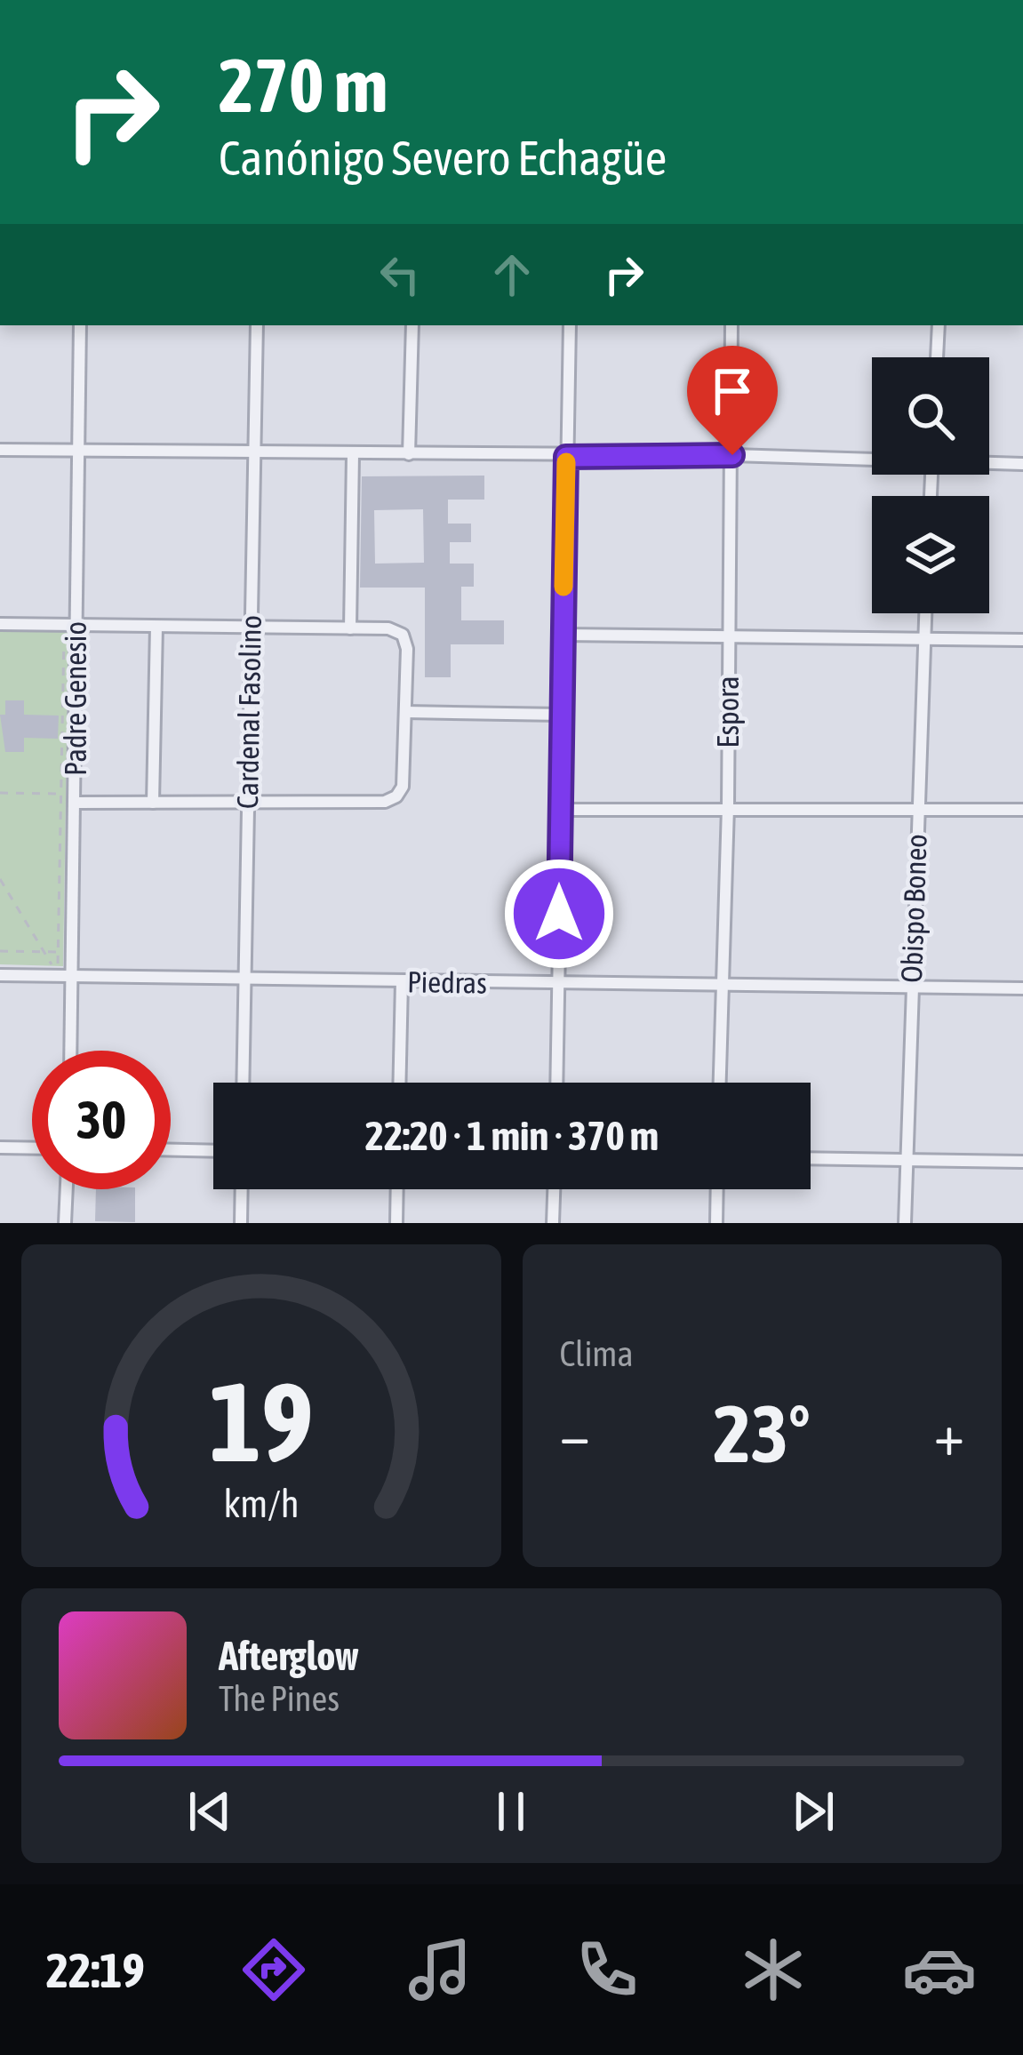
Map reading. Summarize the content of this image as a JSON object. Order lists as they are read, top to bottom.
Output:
{
  "streets": {
    "street": [
      "Padre Genesio",
      "Cardenal Fasolino",
      "Espora",
      "Obispo Boneo",
      "Piedras"
    ]
  },
  "crossings": [
    ["Padre Genesio", "Piedras"],
    ["Cardenal Fasolino", "Piedras"],
    ["Espora", "Piedras"],
    ["Obispo Boneo", "Piedras"]
  ],
  "page": {
    "turn": ["270 m", "Canónigo Severo Echagüe"],
    "limit": "30",
    "trip": "22:20 · 1 min · 370 m",
    "tile": "Clima",
    "heat": ["−", "23°", "+"],
    "song": ["Afterglow", "The Pines"],
    "tabs": "22:19",
    "gauge": ["19", "km/h"]
  }
}
